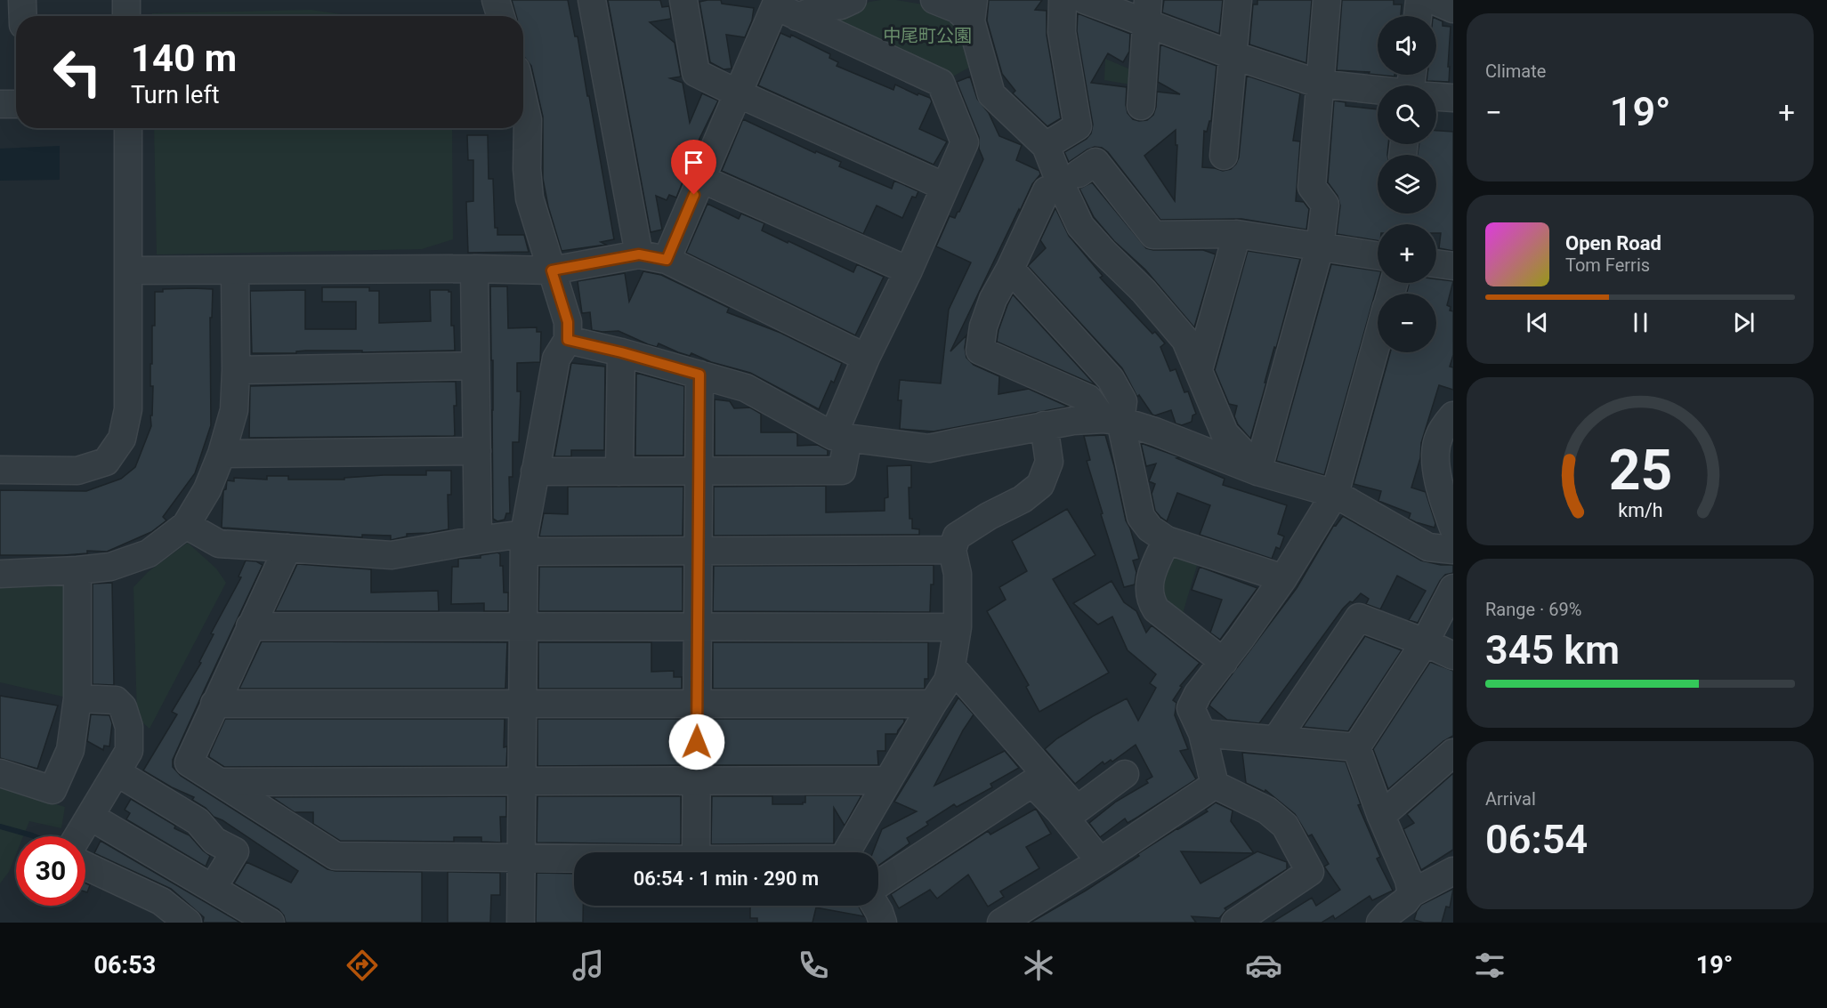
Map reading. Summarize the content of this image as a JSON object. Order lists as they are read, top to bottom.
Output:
{
  "parks": ["中尾町公園"],
  "page": {
    "tile": [
      "Climate",
      ["Range · 69%", "345 km"],
      ["Arrival", "06:54"]
    ],
    "map_buttons": ["+", "−"],
    "turn": ["140 m", "Turn left"],
    "heat": ["−", "19°", "+"],
    "song": ["Open Road", "Tom Ferris"],
    "limit": "30",
    "trip": "06:54 · 1 min · 290 m",
    "tabs": ["06:53", "19°"],
    "gauge": ["25", "km/h"]
  }
}
